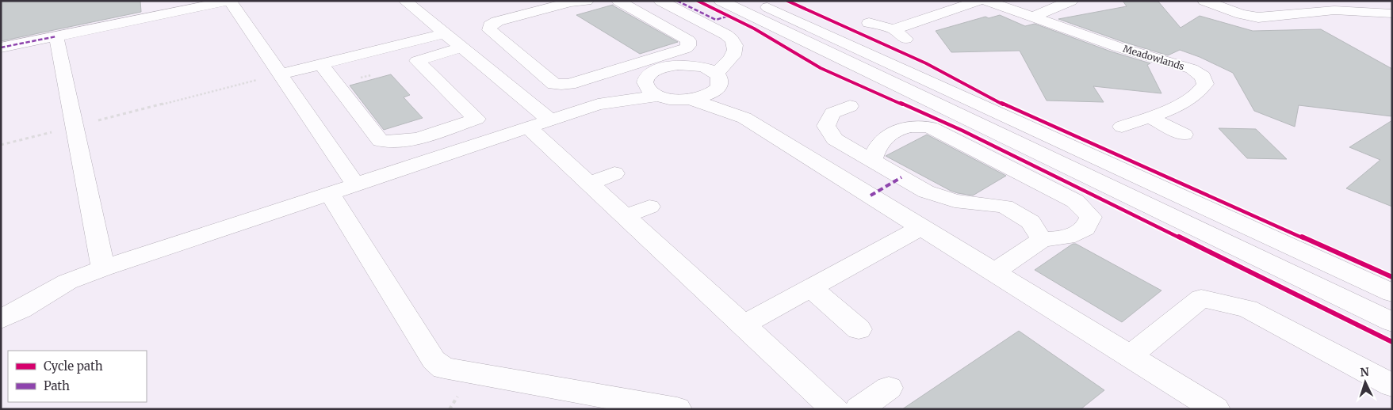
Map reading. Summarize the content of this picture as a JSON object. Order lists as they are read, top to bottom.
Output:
{
  "streets": {
    "main road": ["Meadowlands"]
  },
  "legend": ["Cycle path", "Path"],
  "north": "top"
}
